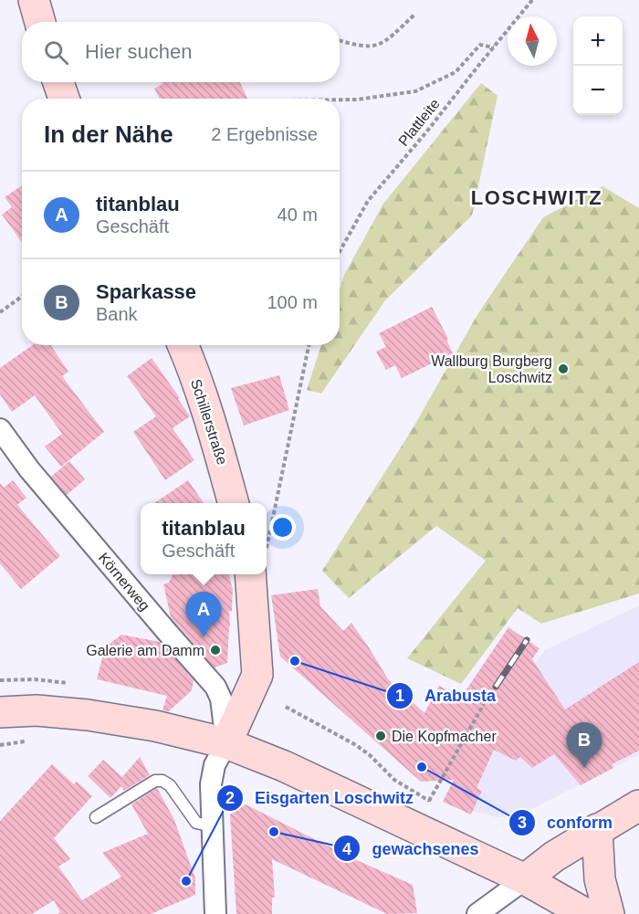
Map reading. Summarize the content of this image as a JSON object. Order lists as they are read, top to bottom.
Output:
{
  "streets": {
    "main road": ["Schillerstraße"],
    "street": ["Körnerweg"],
    "path": ["Plattleite"]
  },
  "districts": ["LOSCHWITZ"],
  "places": [
    "Wallburg Burgberg Loschwitz",
    "Galerie am Damm",
    "Arabusta",
    "Die Kopfmacher",
    "conform",
    "gewachsenes",
    "Eisgarten Loschwitz"
  ],
  "north": "top",
  "page": {
    "map_buttons": ["+", "−"],
    "search": "Hier suchen",
    "heading": ["In der Nähe", "2 Ergebnisse"],
    "list": [
      {
        "mark": "A",
        "name": "titanblau",
        "note": "Geschäft",
        "value": "40 m"
      },
      {
        "mark": "B",
        "name": "Sparkasse",
        "note": "Bank",
        "value": "100 m"
      }
    ],
    "popup": ["titanblau", "Geschäft"],
    "pins": ["A", "B"]
  }
}
